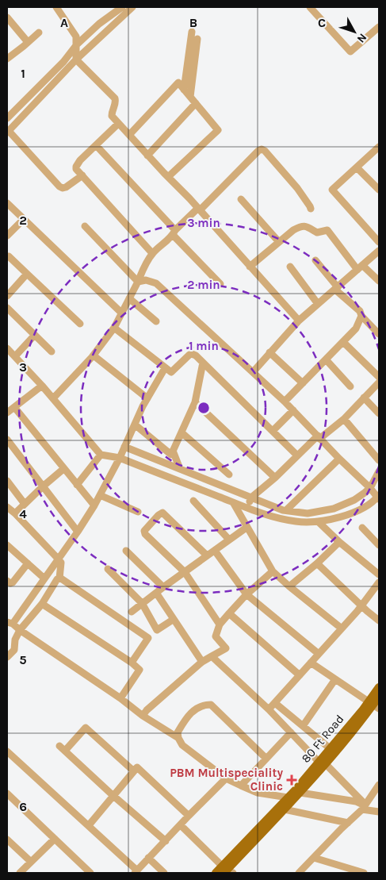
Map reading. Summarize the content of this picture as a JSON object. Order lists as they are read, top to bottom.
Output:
{
  "streets": {
    "main road": ["80 Ft Road"]
  },
  "places": {
    "health": ["PBM Multispeciality Clinic"]
  },
  "north": "bottom right",
  "grid": {
    "columns": ["A", "B", "C"],
    "rows": [
      "1",
      "2",
      "3",
      "4",
      "5",
      "6"
    ]
  },
  "rings": ["3 min", "2 min", "1 min"]
}
